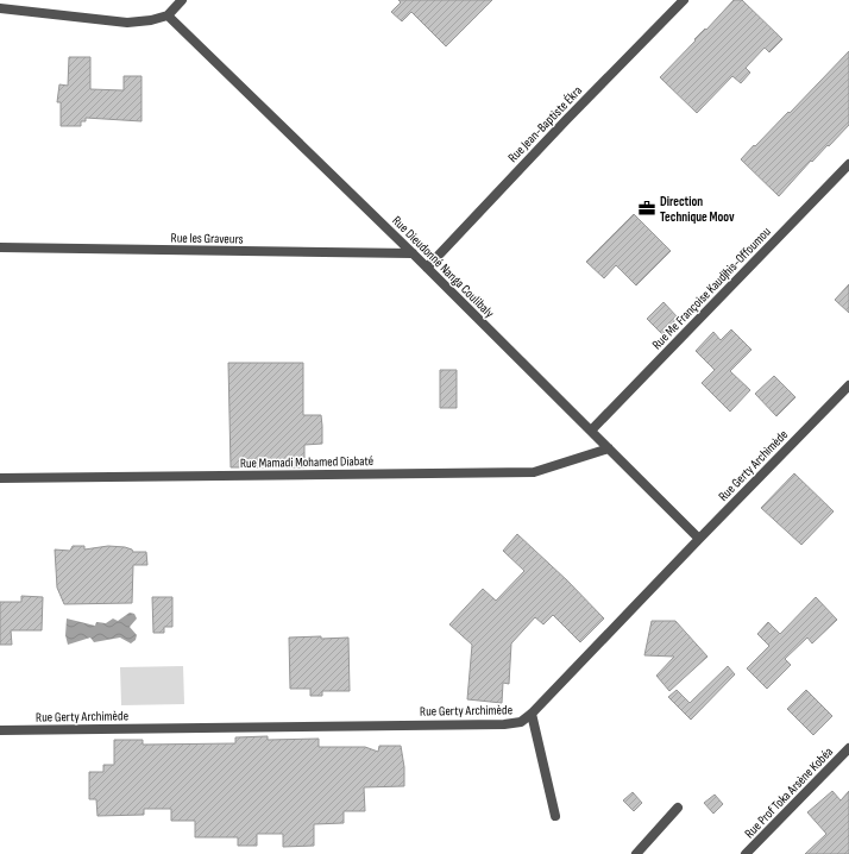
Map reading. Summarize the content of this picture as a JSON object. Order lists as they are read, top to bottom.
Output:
{
  "streets": {
    "street": [
      "Rue Jean-Baptiste Ékra",
      "Rue les Graveurs",
      "Rue Dieudonné Nanga Coulibaly",
      "Rue Me Françoise Kaudjhis-Offoumou",
      "Rue Mamadi Mohamed Diabaté",
      "Rue Gerty Archimède",
      "Rue Prof Toka Arsène Kobéa"
    ]
  },
  "crossings": [
    ["Rue Jean-Baptiste Ékra", "Rue Dieudonné Nanga Coulibaly"],
    ["Rue les Graveurs", "Rue Dieudonné Nanga Coulibaly"],
    ["Rue Dieudonné Nanga Coulibaly", "Rue Me Françoise Kaudjhis-Offoumou"],
    ["Rue Dieudonné Nanga Coulibaly", "Rue Mamadi Mohamed Diabaté"],
    ["Rue Dieudonné Nanga Coulibaly", "Rue Gerty Archimède"]
  ],
  "places": {
    "office": ["Direction Technique Moov"]
  }
}
